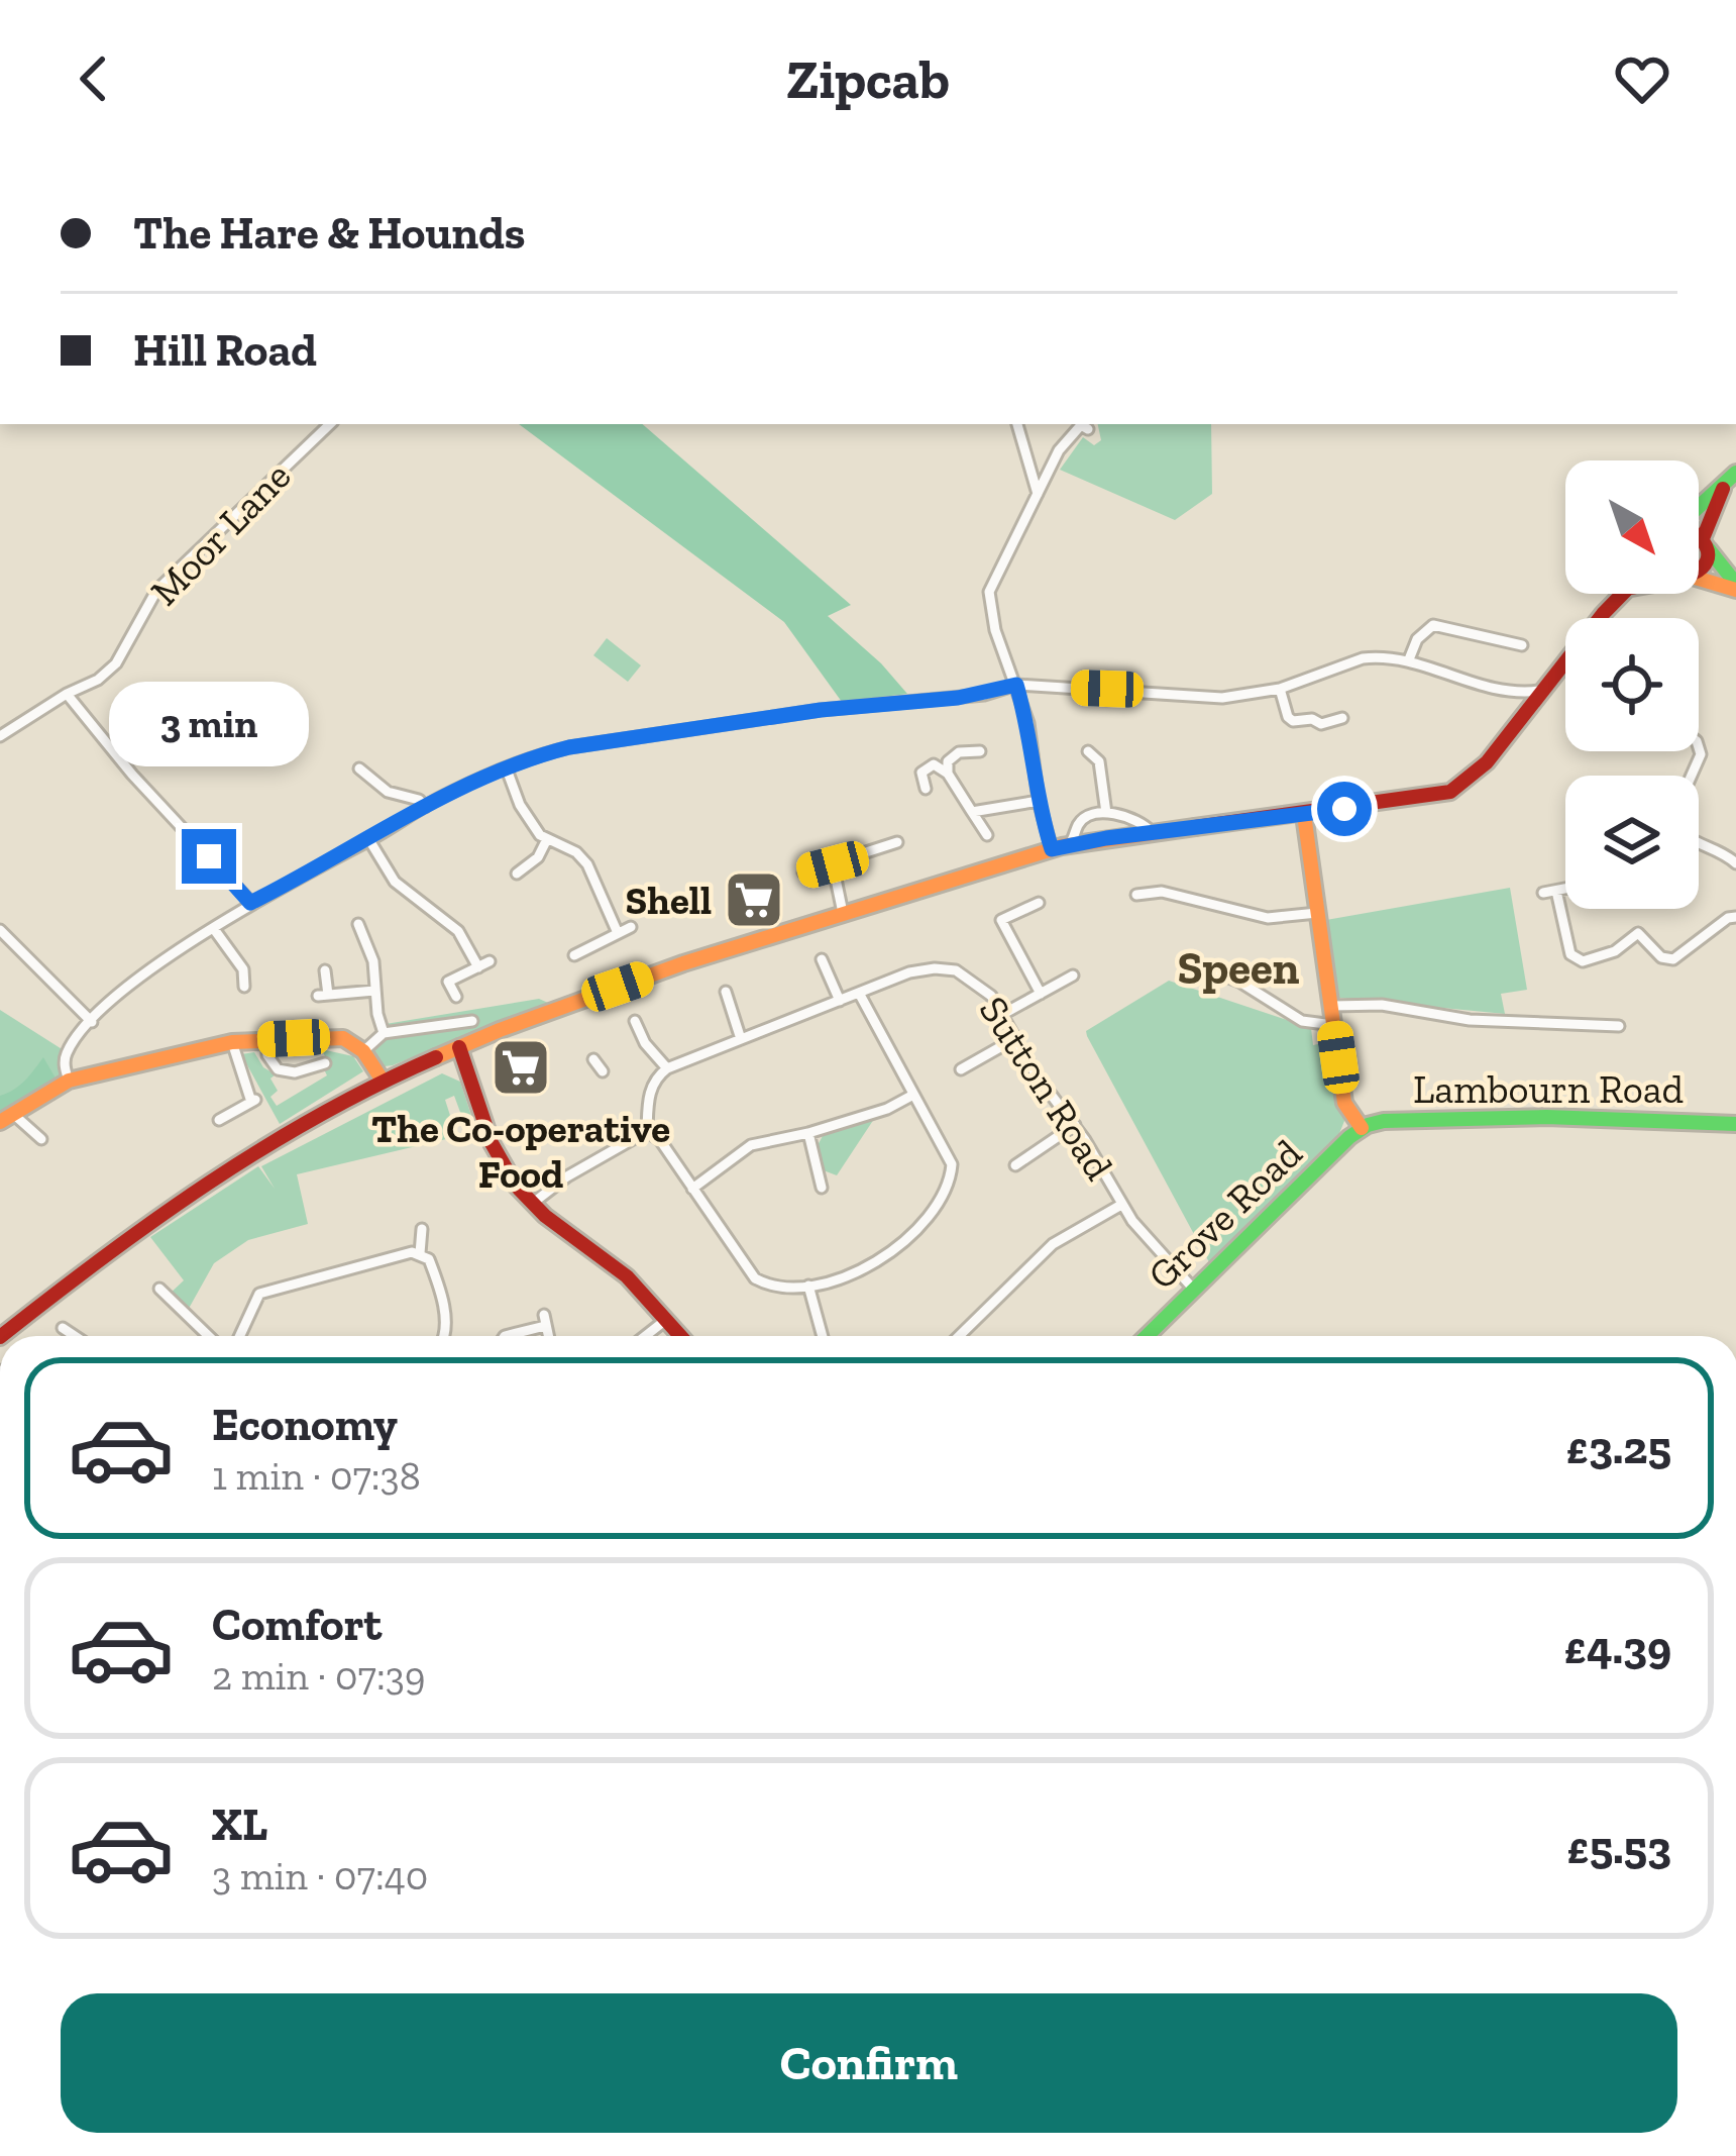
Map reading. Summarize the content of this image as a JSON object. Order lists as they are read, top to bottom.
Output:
{
  "streets": {
    "main road": ["Lambourn Road", "Grove Road"],
    "street": ["Moor Lane", "Sutton Road"]
  },
  "crossings": [
    ["Sutton Road", "Grove Road"],
    ["Lambourn Road", "Grove Road"]
  ],
  "districts": ["Speen"],
  "places": {
    "supermarket": ["Shell", "The Co-operative Food"]
  },
  "north": "bottom right",
  "page": {
    "header": "Zipcab",
    "banner": ["The Hare & Hounds", "Hill Road"],
    "bubble": "3 min",
    "list": [
      {
        "name": "Economy",
        "note": "1 min · 07:38",
        "value": "£3.25"
      },
      {
        "name": "Comfort",
        "note": "2 min · 07:39",
        "value": "£4.39"
      },
      {
        "name": "XL",
        "note": "3 min · 07:40",
        "value": "£5.53"
      }
    ],
    "buttons": "Confirm"
  }
}
